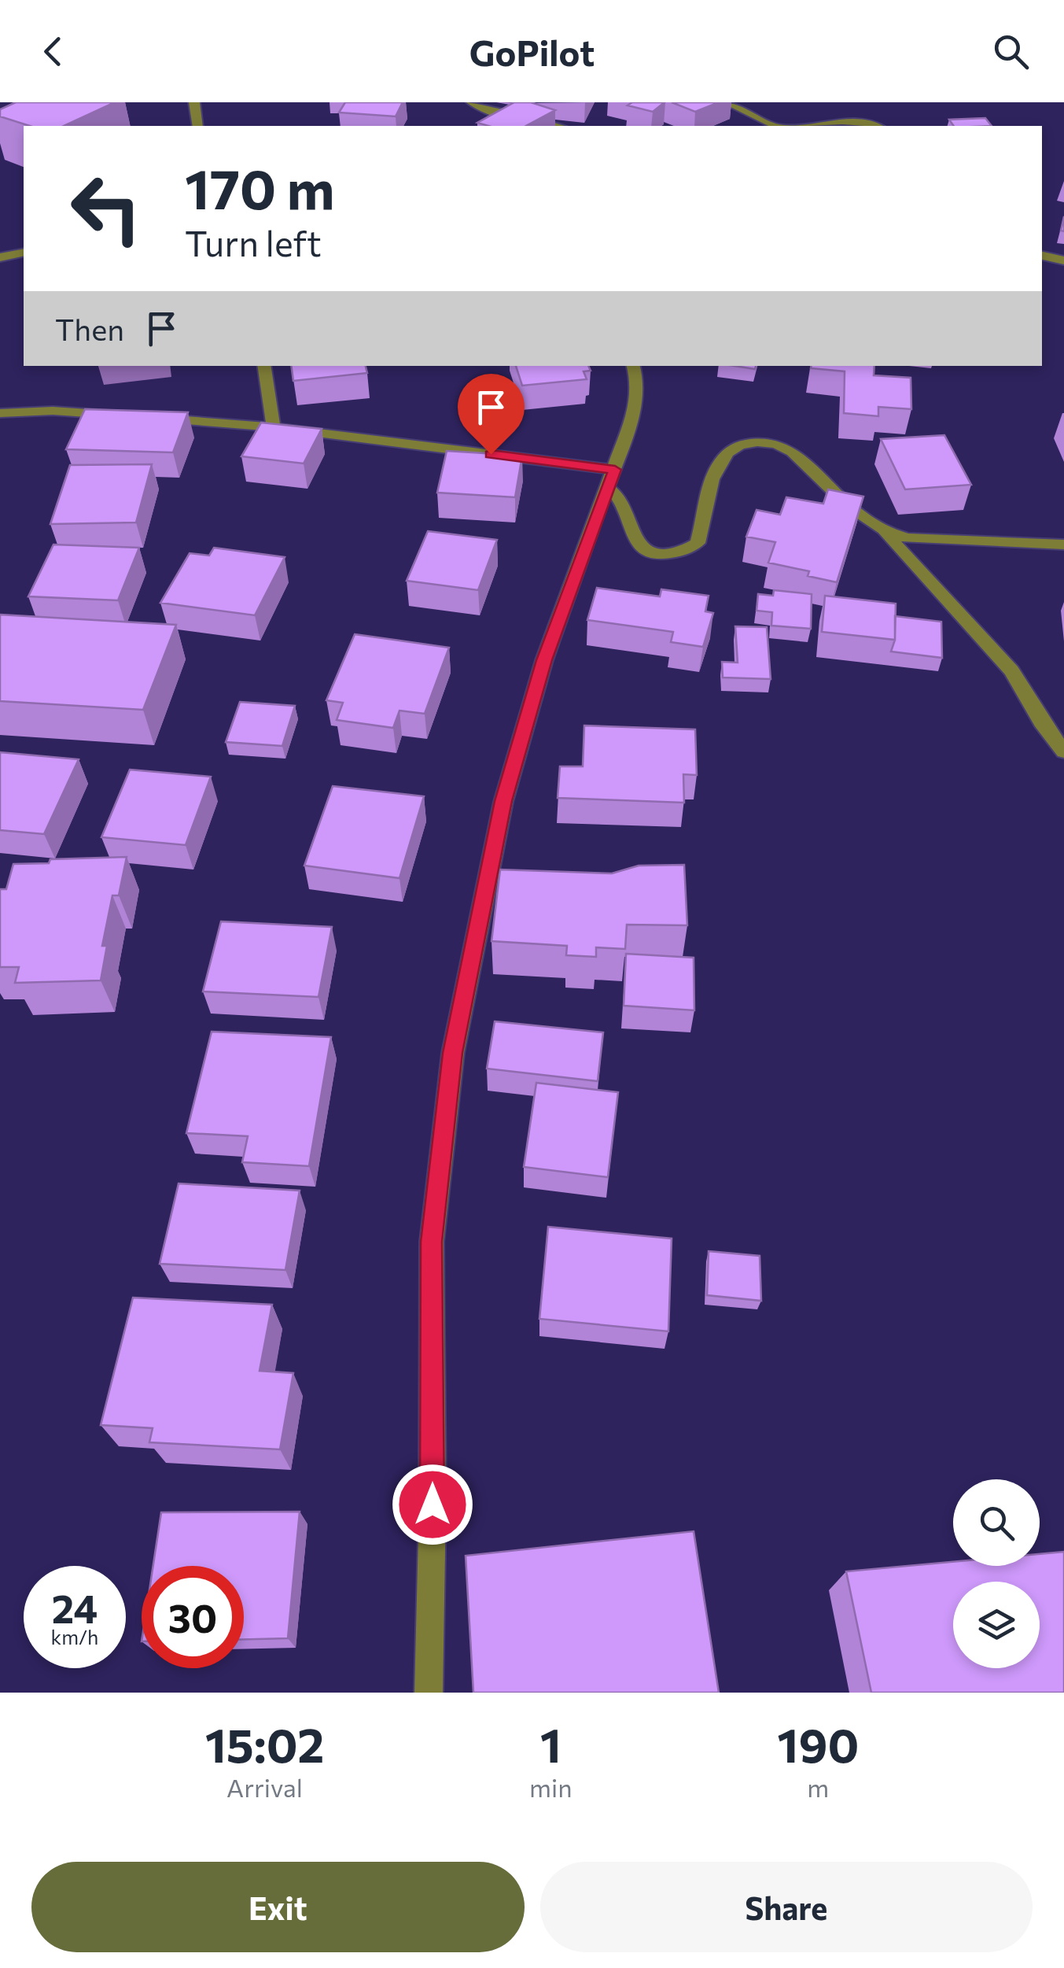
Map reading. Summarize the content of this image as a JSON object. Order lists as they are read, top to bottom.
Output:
{
  "page": {
    "header": "GoPilot",
    "turn": ["170 m", "Turn left"],
    "then": "Then",
    "speed": "24 km/h",
    "limit": "30",
    "eta": [
      "15:02",
      "Arrival",
      "1",
      "min",
      "190",
      "m"
    ],
    "buttons": ["Exit", "Share"]
  }
}
